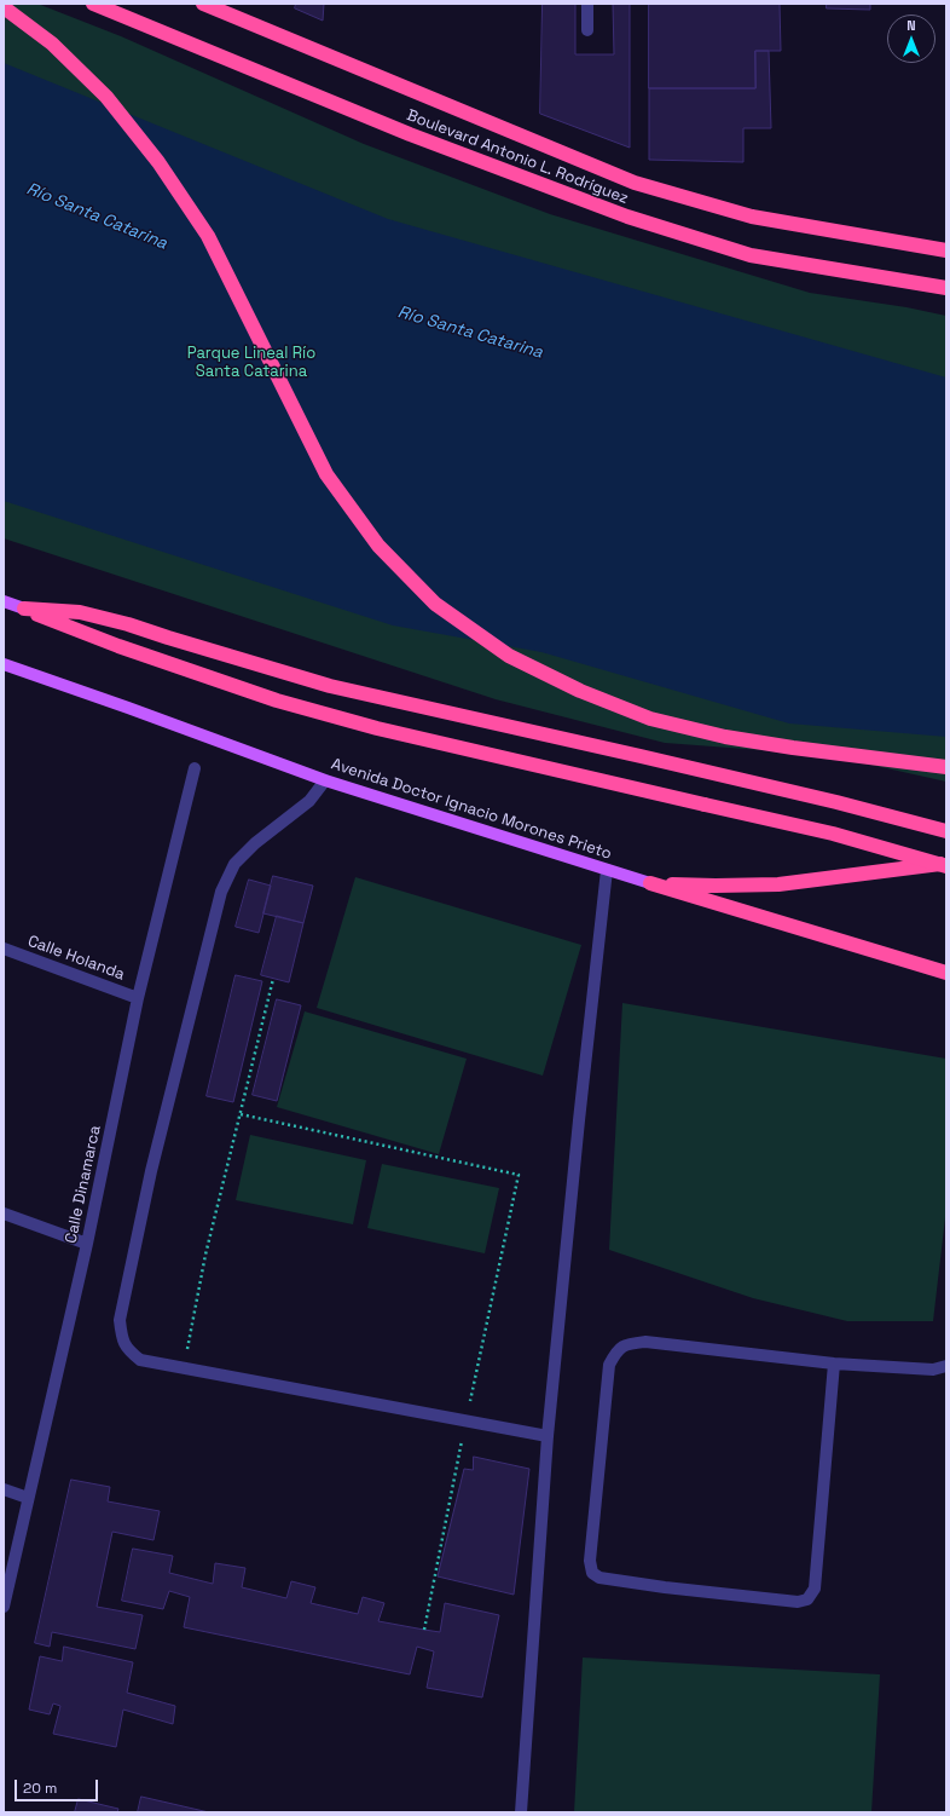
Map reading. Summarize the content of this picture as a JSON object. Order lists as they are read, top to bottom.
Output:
{
  "streets": {
    "highway": ["Boulevard Antonio L. Rodríguez", "Avenida Doctor Ignacio Morones Prieto"],
    "street": ["Calle Holanda", "Calle Dinamarca"]
  },
  "crossings": [
    ["Calle Holanda", "Calle Dinamarca"]
  ],
  "water": ["Río Santa Catarina"],
  "parks": ["Parque Lineal Río Santa Catarina"],
  "scale_bar": "20 m",
  "north": "top"
}
